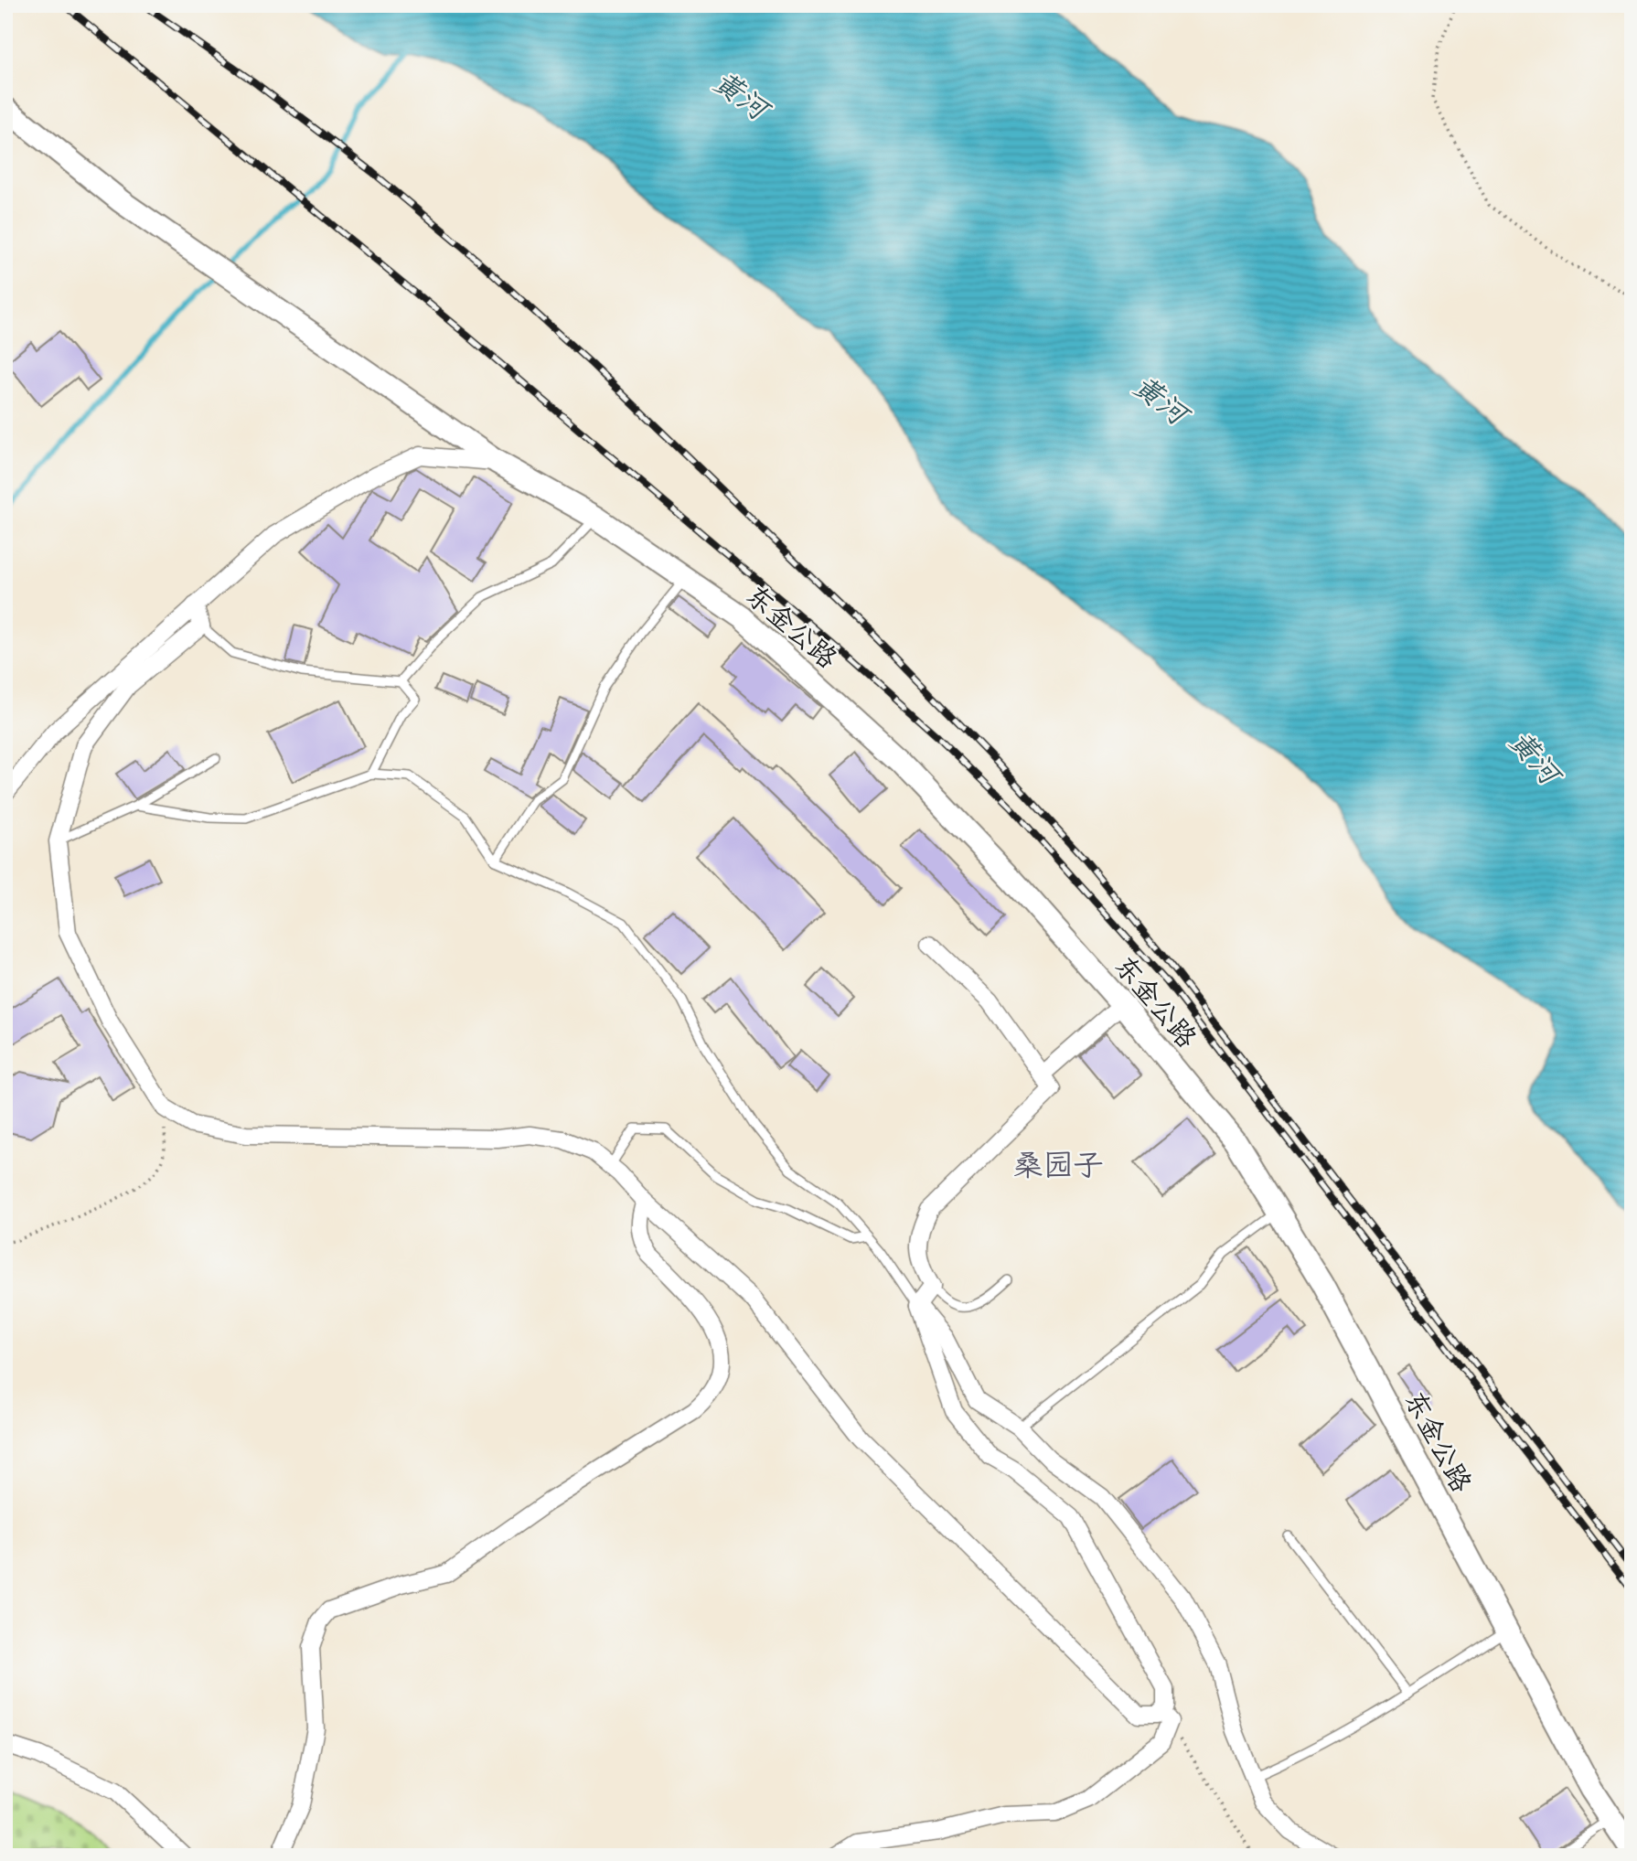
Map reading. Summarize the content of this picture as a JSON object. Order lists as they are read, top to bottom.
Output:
{
  "streets": {
    "main road": ["东金公路"]
  },
  "districts": ["桑园子"],
  "water": ["黄河"]
}
